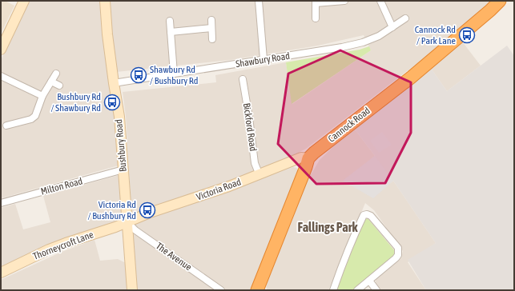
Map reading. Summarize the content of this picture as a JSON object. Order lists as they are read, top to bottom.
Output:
{
  "streets": {
    "highway": ["Cannock Road"],
    "street": [
      "Shawbury Road",
      "Bickford Road",
      "Bushbury Road",
      "Milton Road",
      "Victoria Road",
      "Thorneycroft Lane",
      "The Avenue"
    ]
  },
  "crossings": [
    ["Shawbury Road", "Bushbury Road"],
    ["Cannock Road", "Victoria Road"],
    ["Bickford Road", "Victoria Road"],
    ["Bushbury Road", "Milton Road"],
    ["Bushbury Road", "Victoria Road"],
    ["Bushbury Road", "Thorneycroft Lane"],
    ["Bushbury Road", "The Avenue"],
    ["Victoria Road", "Thorneycroft Lane"],
    ["Victoria Road", "The Avenue"],
    ["Thorneycroft Lane", "The Avenue"]
  ],
  "districts": ["Fallings Park"],
  "places": {
    "bus stop": [
      "Cannock Rd / Park Lane",
      "Shawbury Rd / Bushbury Rd",
      "Bushbury Rd / Shawbury Rd",
      "Victoria Rd / Bushbury Rd"
    ]
  }
}
